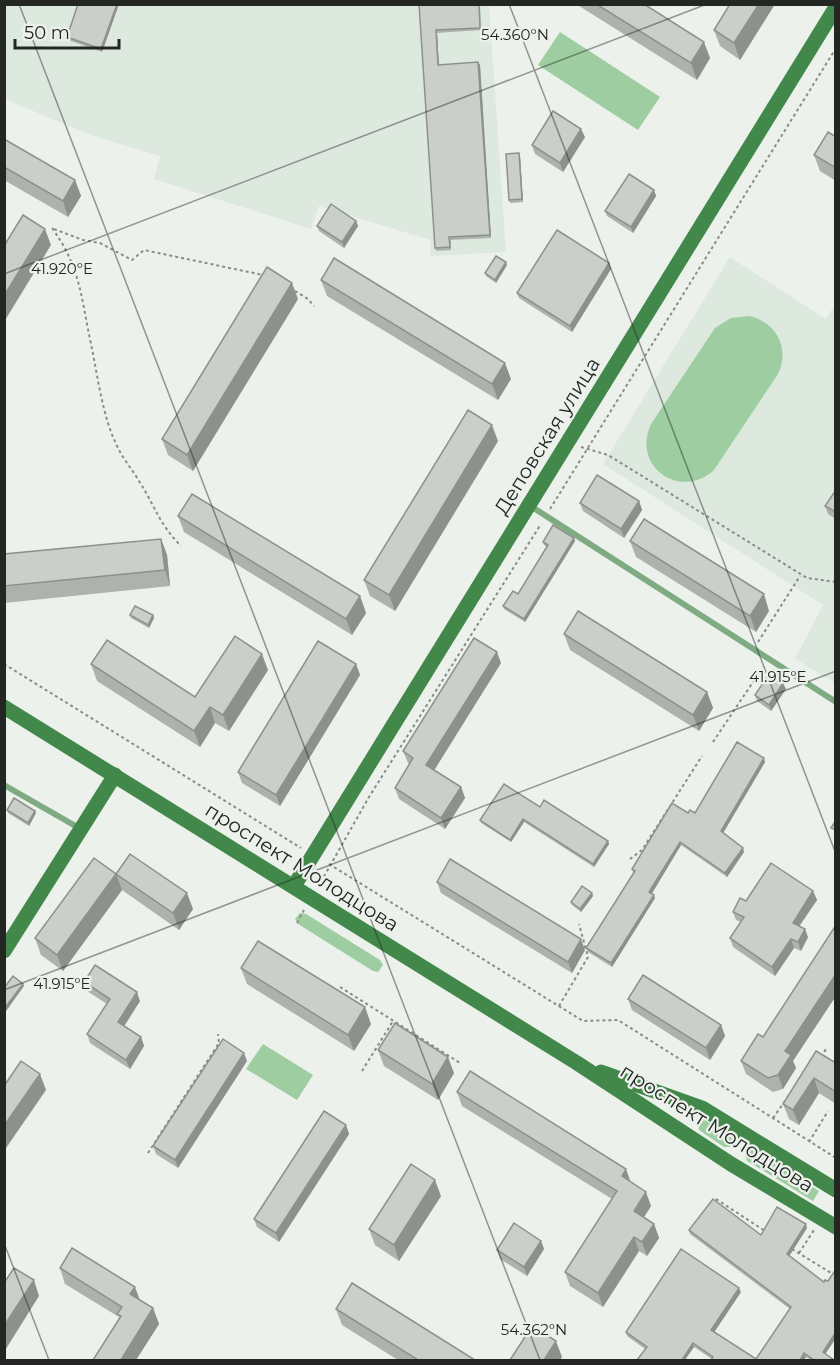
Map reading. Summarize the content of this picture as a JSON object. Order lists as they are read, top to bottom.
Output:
{
  "streets": {
    "main road": ["Деповская улица", "проспект Молодцова"]
  },
  "crossings": [
    ["Деповская улица", "проспект Молодцова"]
  ],
  "scale_bar": "50 m",
  "coordinates": [
    "54.360°N",
    "41.920°E",
    "41.915°E",
    "54.362°N"
  ]
}
